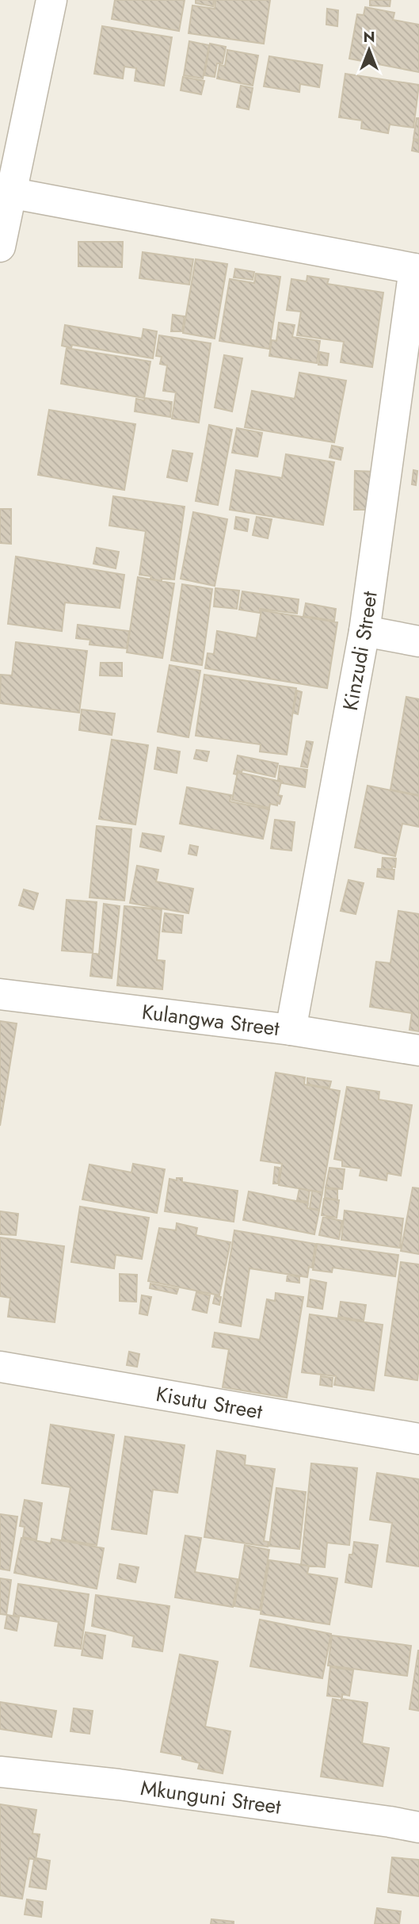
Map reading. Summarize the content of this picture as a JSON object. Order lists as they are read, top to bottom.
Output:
{
  "streets": {
    "street": [
      "Kinzudi Street",
      "Kulangwa Street",
      "Kisutu Street",
      "Mkunguni Street"
    ]
  },
  "crossings": [
    ["Kinzudi Street", "Kulangwa Street"]
  ],
  "north": "top"
}
